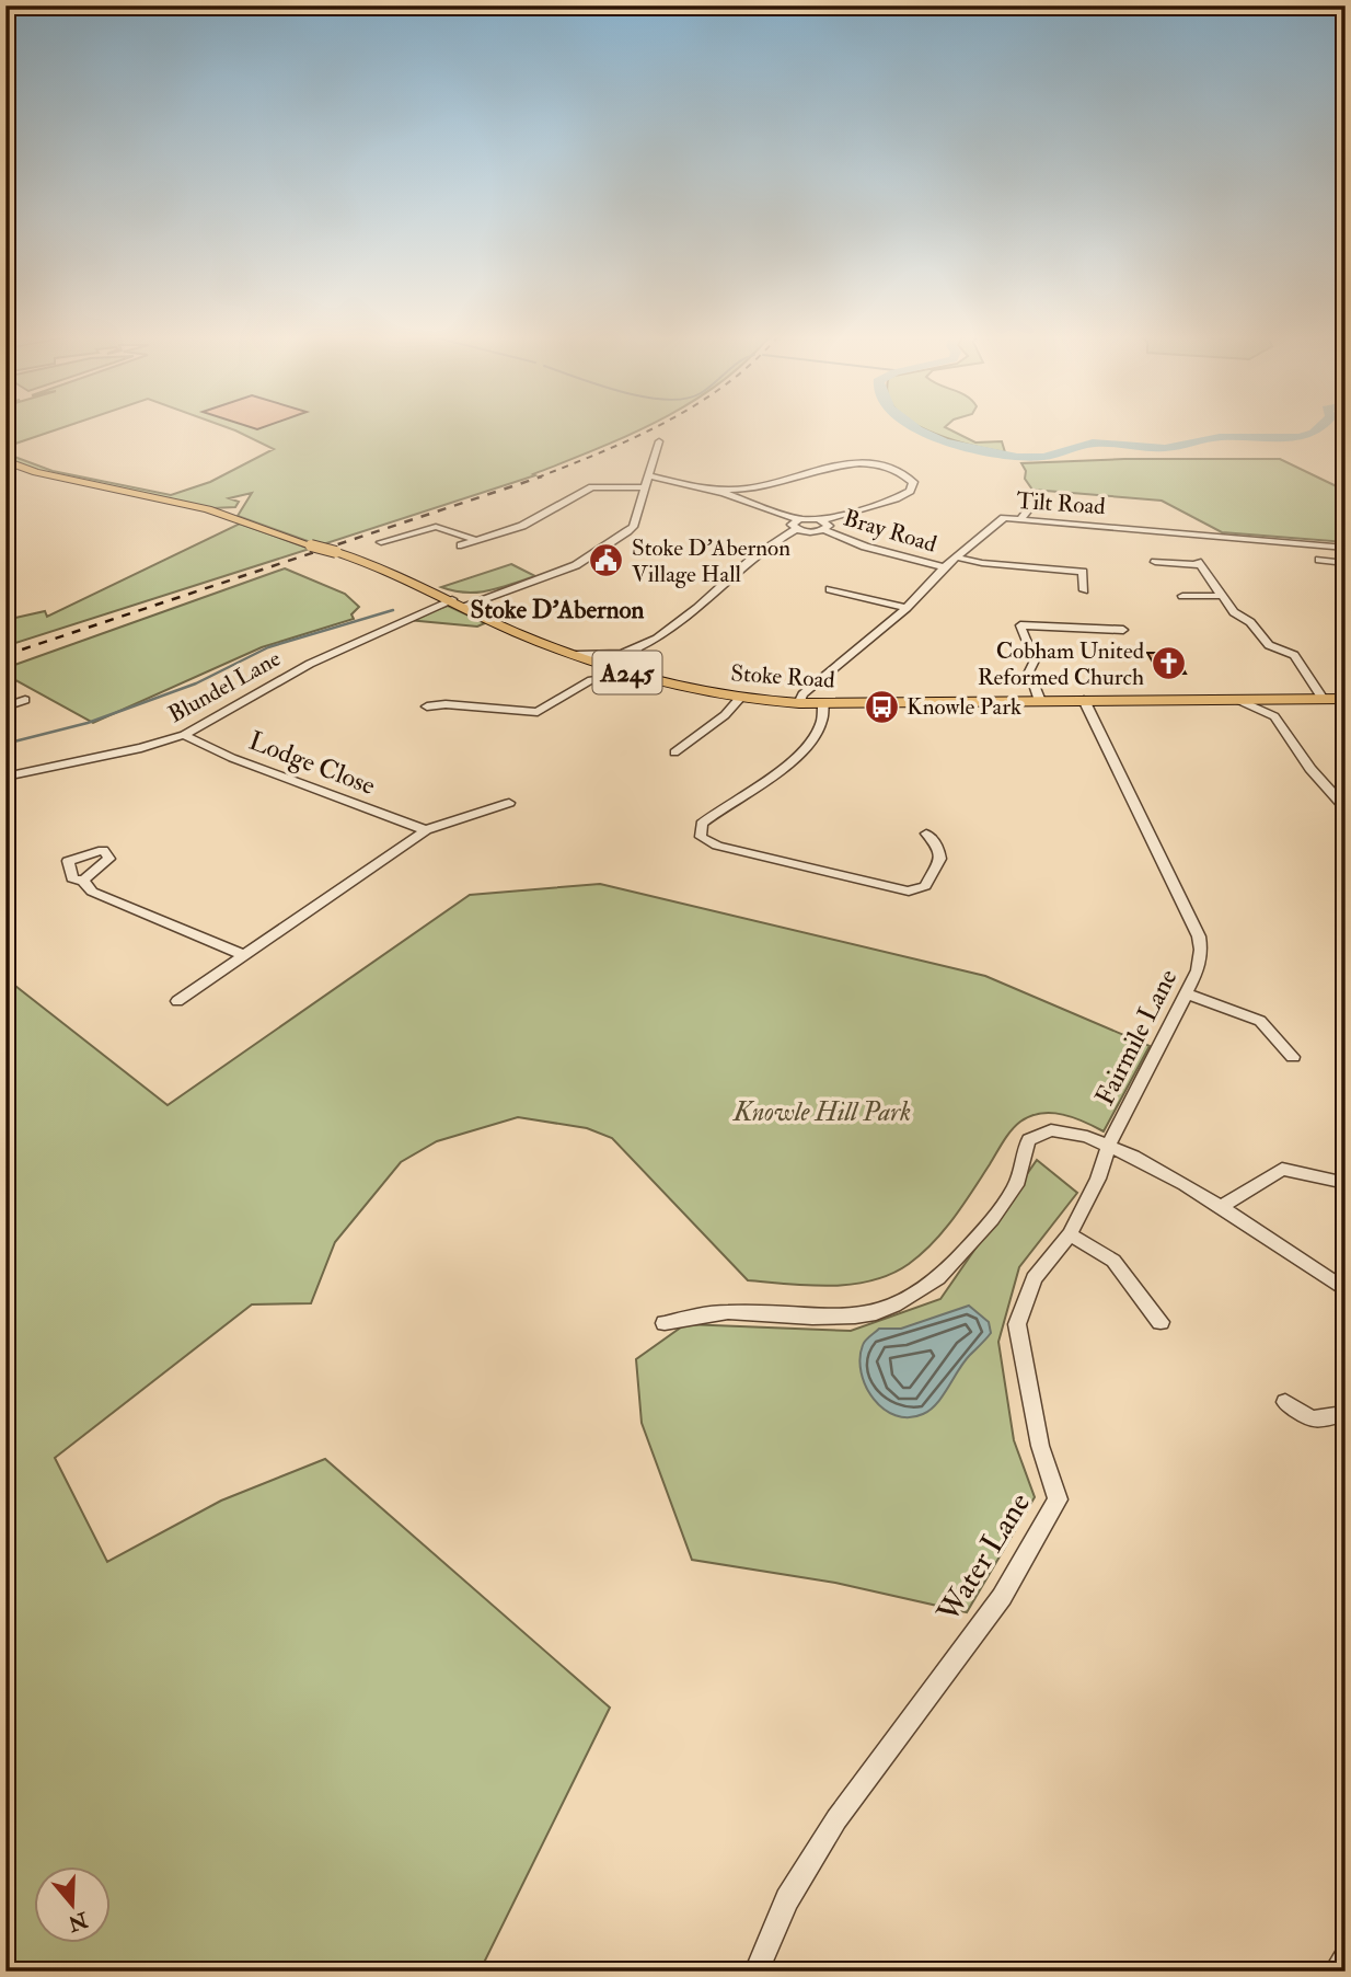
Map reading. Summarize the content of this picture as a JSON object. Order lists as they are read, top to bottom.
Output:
{
  "streets": {
    "main road": ["A245", "Stoke Road"],
    "street": [
      "Tilt Road",
      "Bray Road",
      "Blundel Lane",
      "Lodge Close",
      "Fairmile Lane",
      "Water Lane"
    ]
  },
  "crossings": [
    ["Tilt Road", "Bray Road"],
    ["Tilt Road", "Stoke Road"],
    ["Stoke Road", "Blundel Lane"],
    ["Stoke Road", "Fairmile Lane"],
    ["Blundel Lane", "Lodge Close"],
    ["Fairmile Lane", "Water Lane"]
  ],
  "districts": ["Stoke D'Abernon"],
  "parks": ["Knowle Hill Park"],
  "places": {
    "public building": ["Stoke D'Abernon Village Hall"],
    "church": ["Cobham United Reformed Church"],
    "bus stop": ["Knowle Park"]
  },
  "north": "bottom"
}
